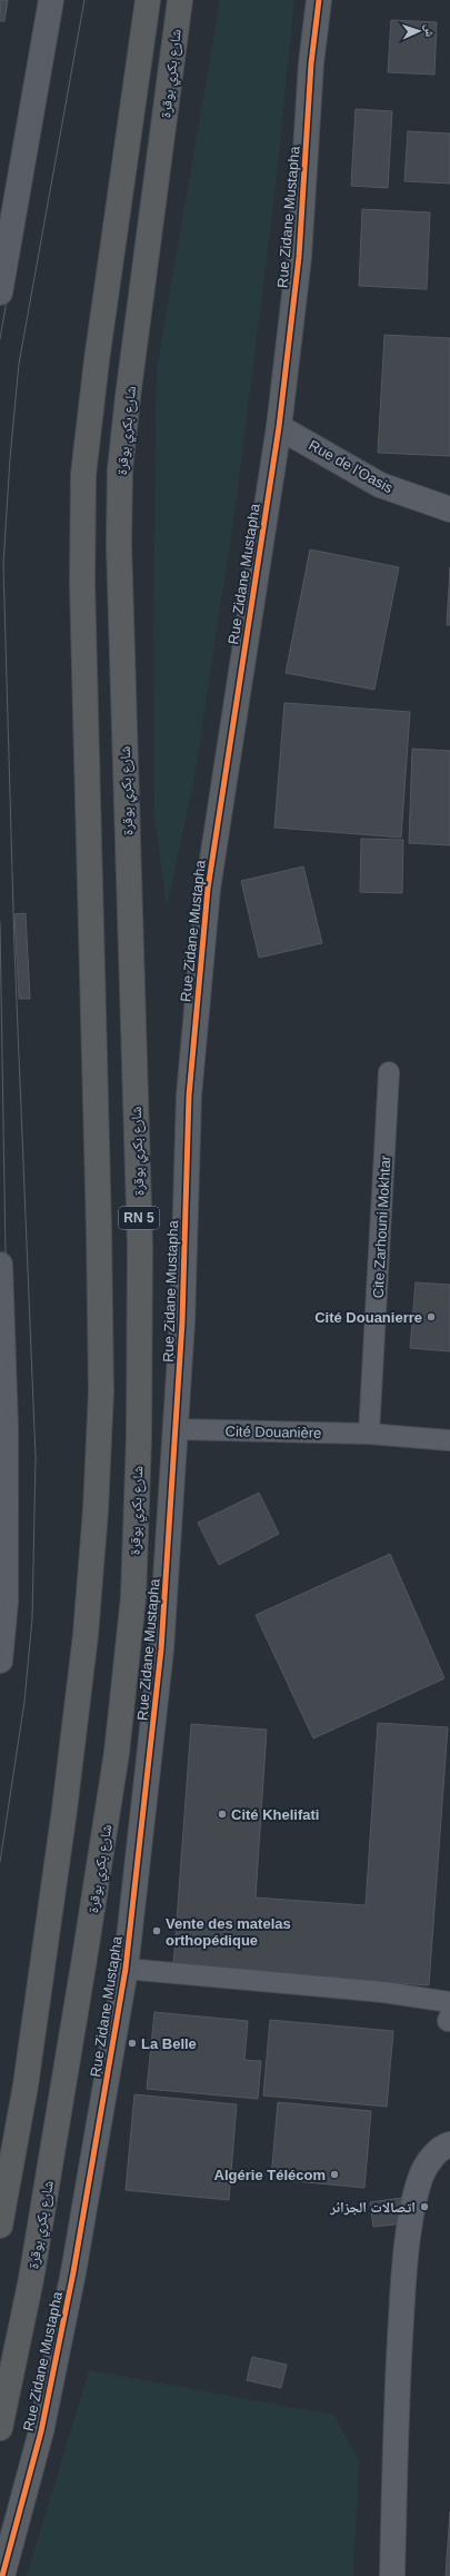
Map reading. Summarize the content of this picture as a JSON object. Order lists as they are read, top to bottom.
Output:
{
  "streets": {
    "highway": ["شارع بكري بوقرة", "RN 5"],
    "street": ["Rue Zidane Mustapha", "Rue de l'Oasis"],
    "lane": ["Cite Zarhouni Mokhtar", "Cité Douanière"]
  },
  "crossings": [
    ["Rue Zidane Mustapha", "Rue de l'Oasis"],
    ["Rue Zidane Mustapha", "Cité Douanière"],
    ["Cite Zarhouni Mokhtar", "Cité Douanière"]
  ],
  "places": [
    "Cité Douanierre",
    "Cité Khelifati",
    "Vente des matelas orthopédique",
    "La Belle",
    "Algérie Télécom",
    "اتصالات الجزائر"
  ],
  "north": "right"
}
